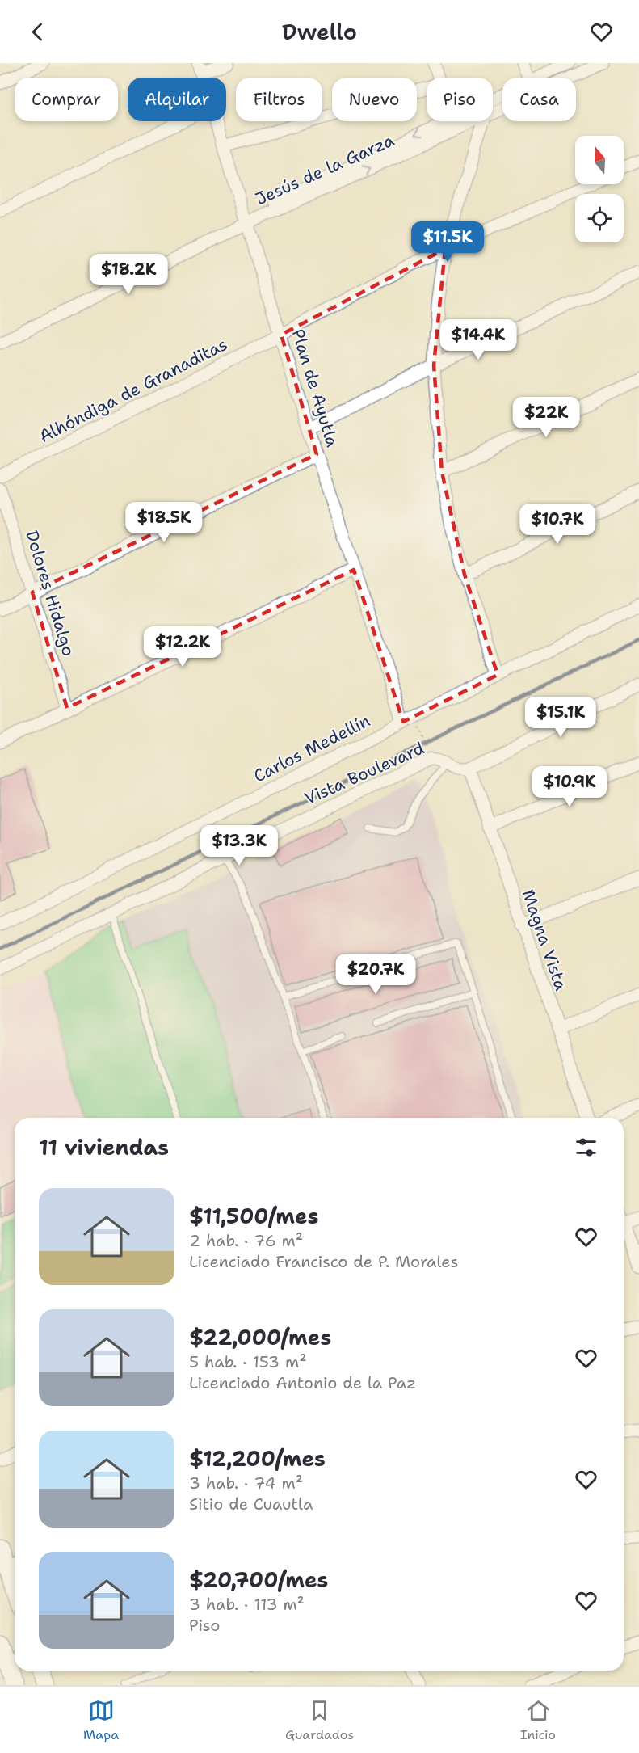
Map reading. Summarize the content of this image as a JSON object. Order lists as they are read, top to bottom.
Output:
{
  "streets": {
    "street": [
      "Jesús de la Garza",
      "Plan de Ayutla",
      "Alhóndiga de Granaditas",
      "Dolores Hidalgo",
      "Carlos Medellín",
      "Vista Boulevard",
      "Magna Vista"
    ]
  },
  "crossings": [
    ["Jesús de la Garza", "Plan de Ayutla"],
    ["Plan de Ayutla", "Alhóndiga de Granaditas"],
    ["Plan de Ayutla", "Carlos Medellín"],
    ["Vista Boulevard", "Magna Vista"]
  ],
  "north": "top",
  "page": {
    "header": "Dwello",
    "chip": [
      "Comprar",
      "Alquilar",
      "Filtros",
      "Nuevo",
      "Piso",
      "Casa"
    ],
    "price": [
      "$11.5K",
      "$18.2K",
      "$14.4K",
      "$22K",
      "$18.5K",
      "$10.7K",
      "$12.2K",
      "$15.1K",
      "$10.9K",
      "$13.3K",
      "$20.7K"
    ],
    "heading": "11 viviendas",
    "list": [
      {
        "name": "$11,500/mes",
        "note": "2 hab. · 76 m² · Licenciado Francisco de P. Morales"
      },
      {
        "name": "$22,000/mes",
        "note": "5 hab. · 153 m² · Licenciado Antonio de la Paz"
      },
      {
        "name": "$12,200/mes",
        "note": "3 hab. · 74 m² · Sitio de Cuautla"
      },
      {
        "name": "$20,700/mes",
        "note": "3 hab. · 113 m² · Piso"
      }
    ],
    "tabs": ["Mapa", "Guardados", "Inicio"]
  }
}
